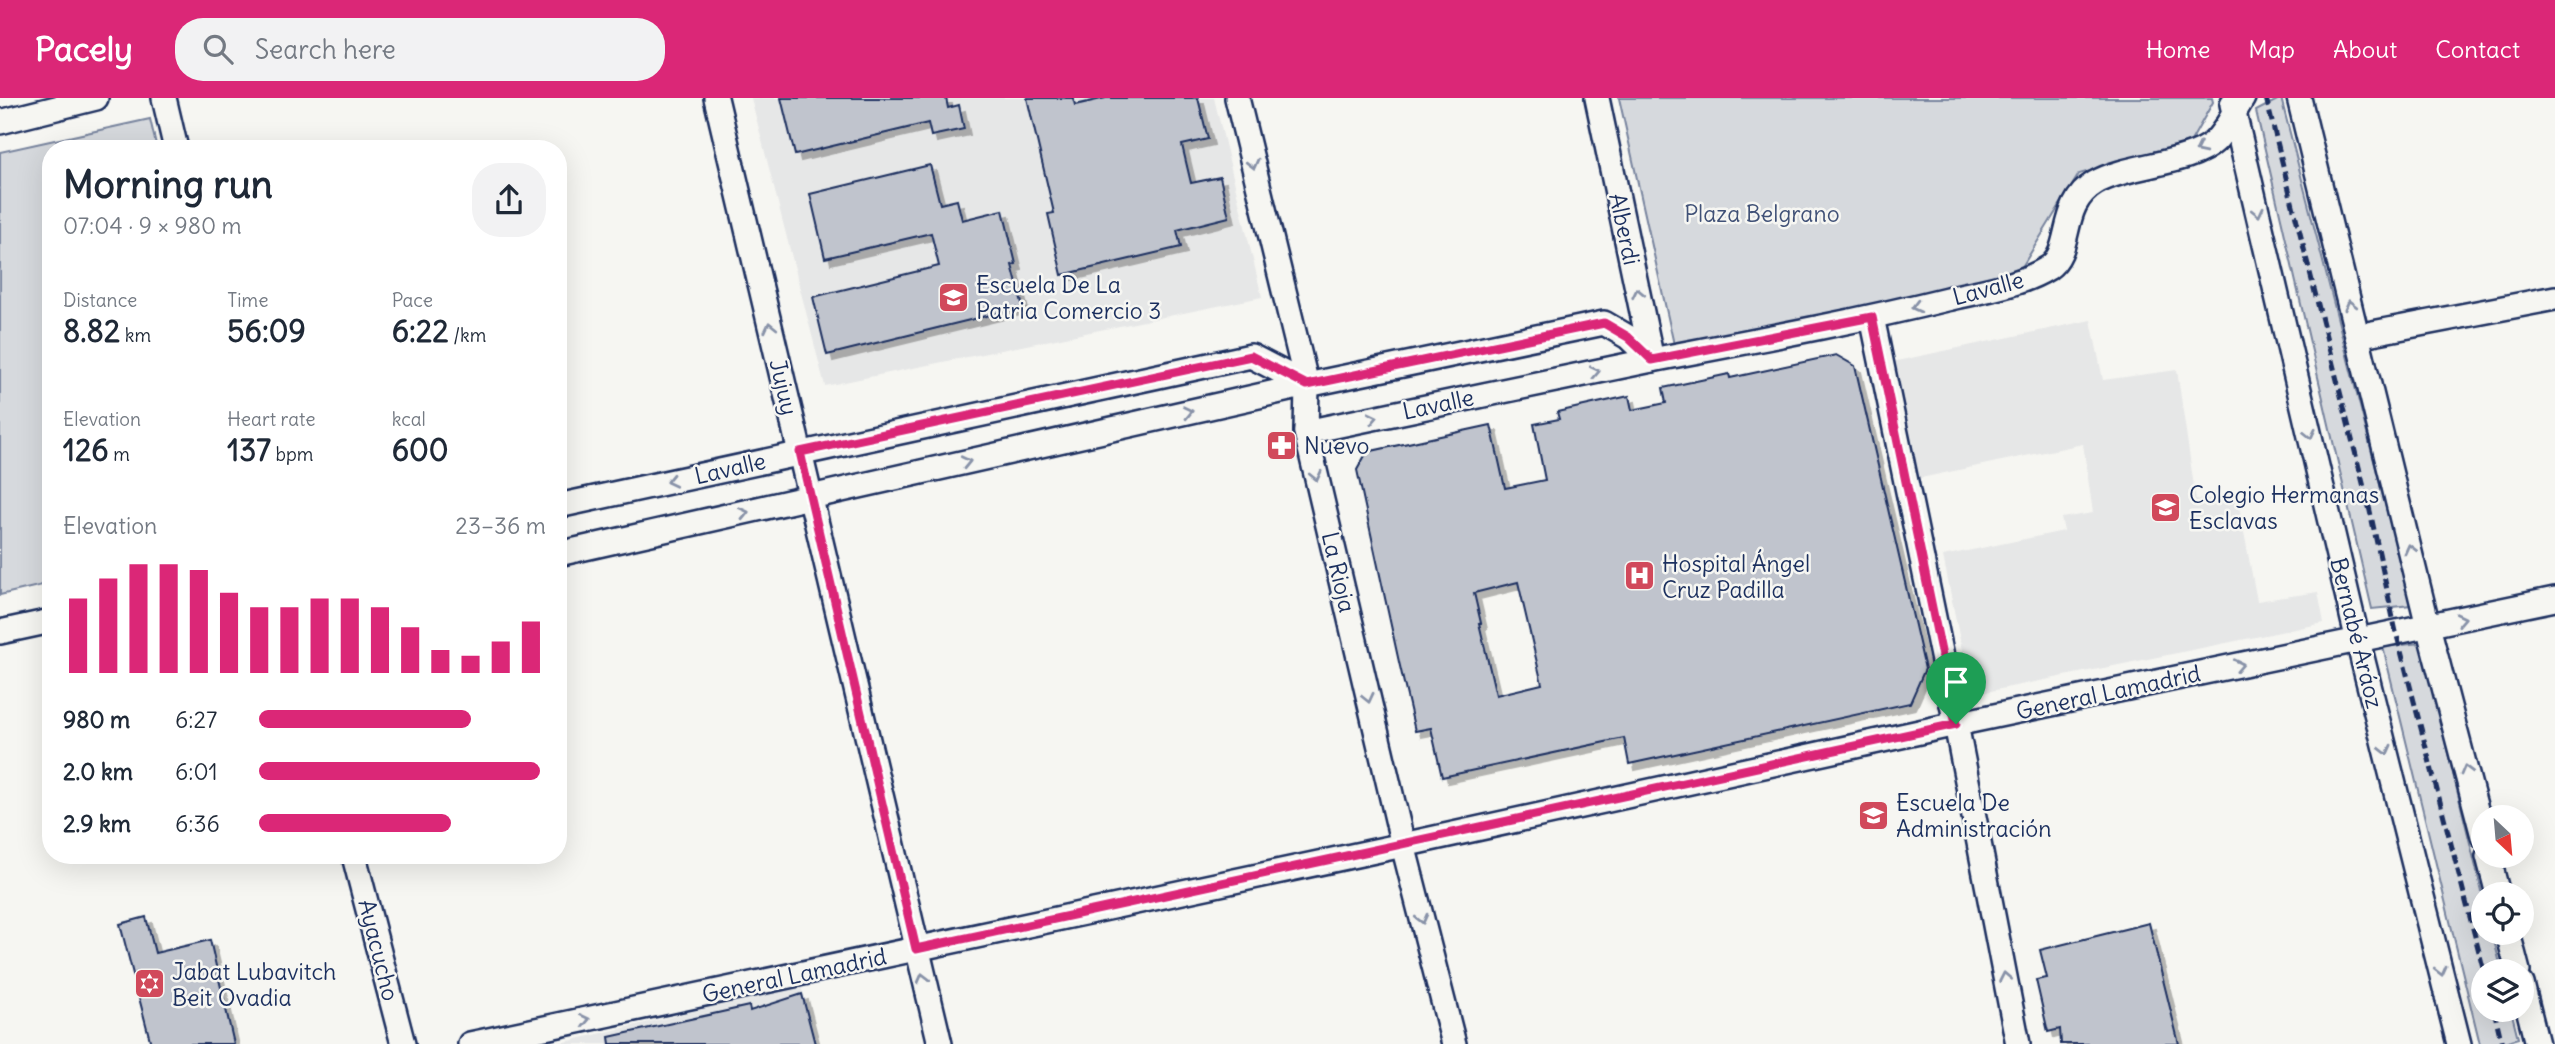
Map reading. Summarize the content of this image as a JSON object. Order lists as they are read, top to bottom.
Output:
{
  "streets": {
    "street": [
      "Alberdi",
      "Lavalle",
      "Jujuy",
      "La Rioja",
      "Bernabé Aráoz",
      "General Lamadrid",
      "Ayacucho"
    ]
  },
  "crossings": [
    ["Alberdi", "Lavalle"],
    ["Lavalle", "Jujuy"],
    ["Lavalle", "La Rioja"],
    ["Lavalle", "Bernabé Aráoz"],
    ["Jujuy", "General Lamadrid"],
    ["La Rioja", "General Lamadrid"],
    ["Bernabé Aráoz", "General Lamadrid"]
  ],
  "one_way": [
    "Alberdi",
    "Jujuy",
    "La Rioja",
    "General Lamadrid"
  ],
  "parks": ["Plaza Belgrano"],
  "places": {
    "school or university": ["Escuela De La Patria Comercio 3", "Colegio Hermanas Esclavas", "Escuela De Administración"],
    "pharmacy": ["Nuevo"],
    "hospital": ["Hospital Ángel Cruz Padilla"],
    "synagogue": ["Jabat Lubavitch Beit Ovadia"]
  },
  "north": "bottom right",
  "page": {
    "header": "Pacely",
    "search": "Search here",
    "nav": [
      "Home",
      "Map",
      "About",
      "Contact"
    ],
    "heading": ["Morning run", "07:04 · 9 × 980 m"],
    "stats": [
      ["Distance", "8.82 km"],
      ["Time", "56:09"],
      ["Pace", "6:22 /km"],
      ["Elevation", "126 m"],
      ["Heart rate", "137 bpm"],
      ["kcal", "600"]
    ],
    "chart": ["Elevation", "23–36 m"],
    "list": [
      {
        "name": "980 m",
        "note": "6:27"
      },
      {
        "name": "2.0 km",
        "note": "6:01"
      },
      {
        "name": "2.9 km",
        "note": "6:36"
      }
    ]
  }
}
